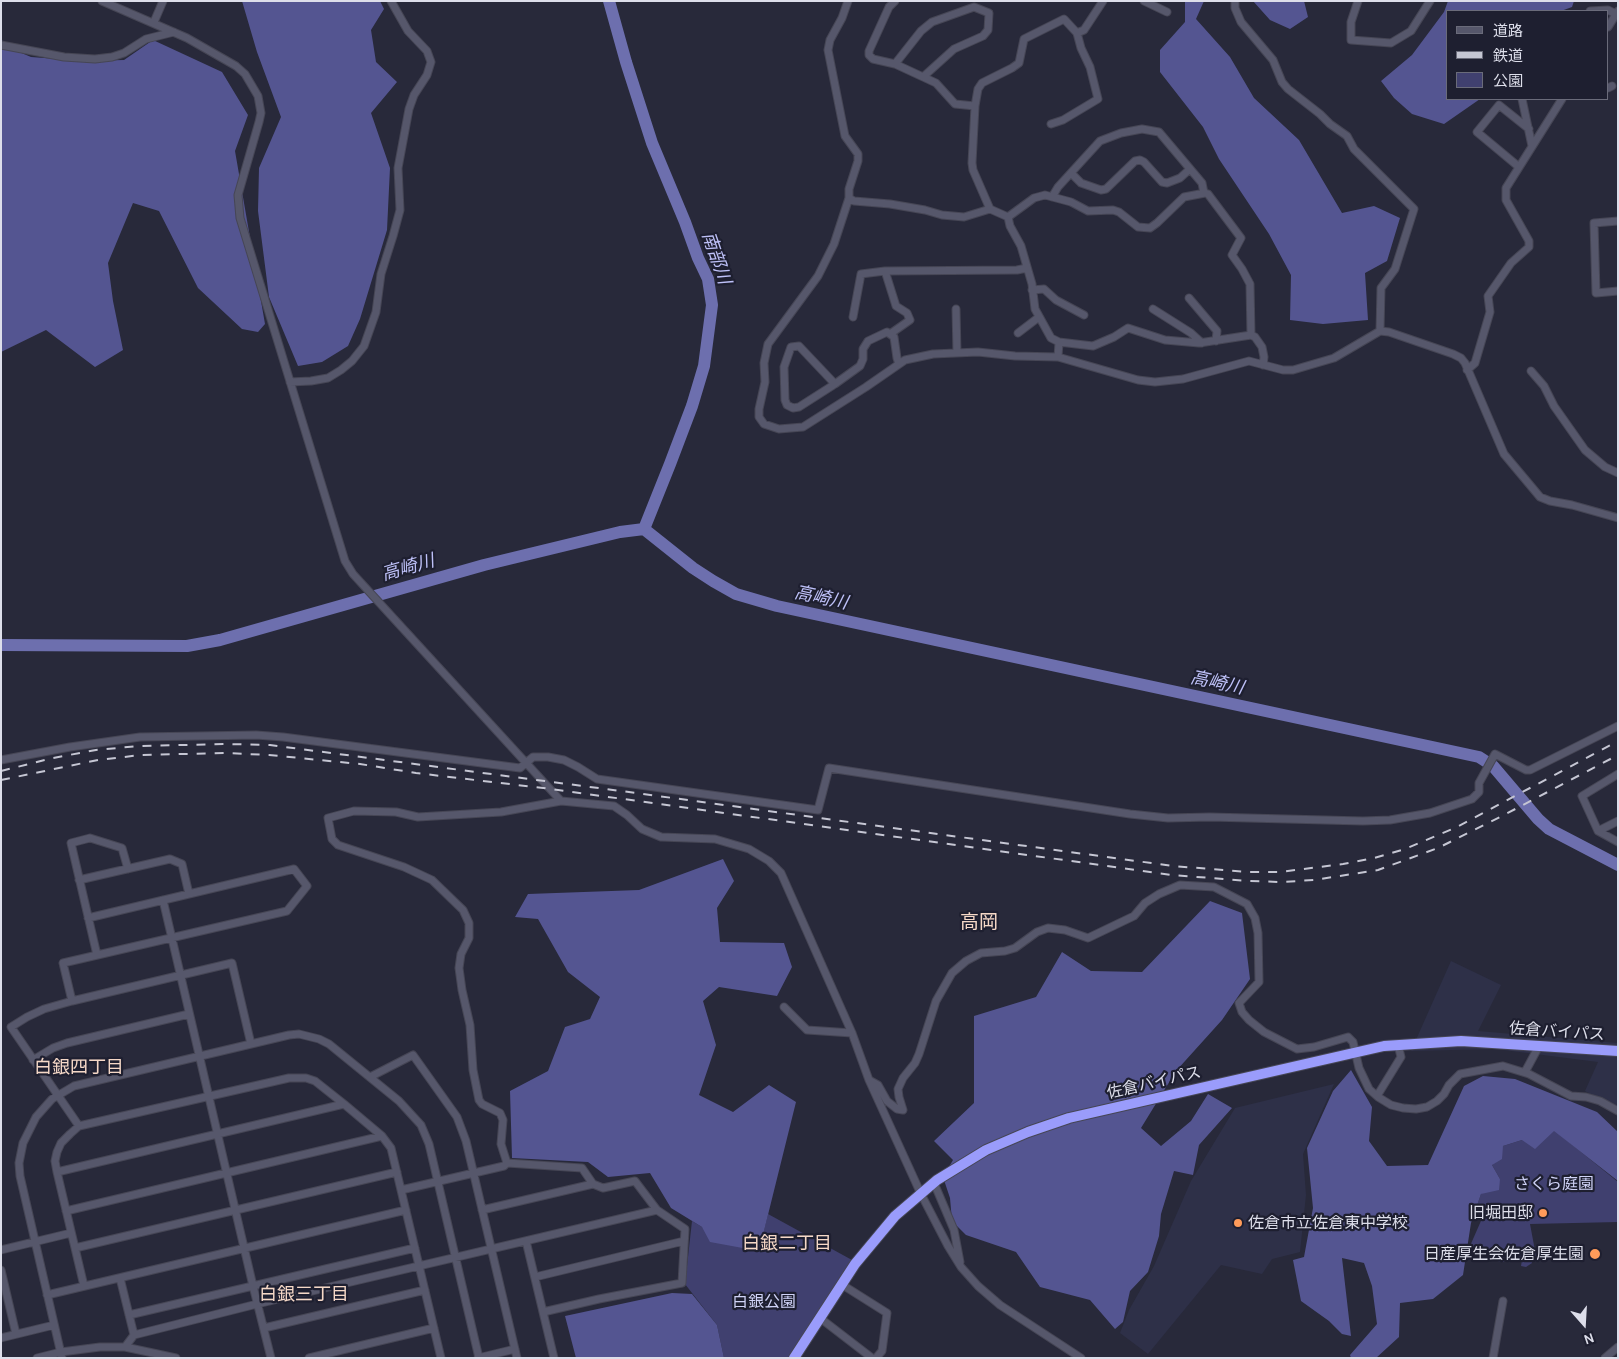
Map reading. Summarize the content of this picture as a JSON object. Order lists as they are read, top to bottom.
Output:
{
  "streets": {
    "highway": ["佐倉バイパス"]
  },
  "districts": [
    "高岡",
    "白銀四丁目",
    "白銀二丁目",
    "白銀三丁目"
  ],
  "water": ["南部川", "高崎川"],
  "parks": ["さくら庭園", "白銀公園"],
  "places": ["旧堀田邸", "佐倉市立佐倉東中学校", "日産厚生会佐倉厚生園"],
  "legend": ["道路", "鉄道", "公園"],
  "north": "bottom"
}
